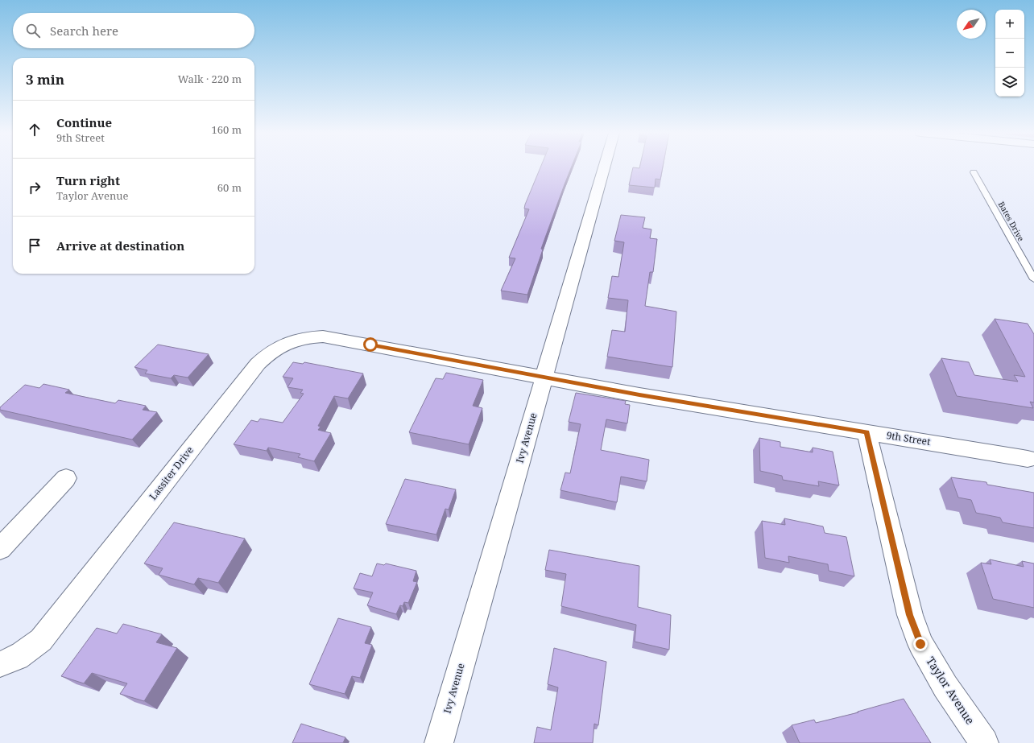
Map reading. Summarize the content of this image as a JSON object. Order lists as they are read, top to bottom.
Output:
{
  "streets": {
    "street": [
      "Ivy Avenue",
      "9th Street",
      "Lassiter Drive",
      "Taylor Avenue"
    ],
    "lane": ["Bates Drive"]
  },
  "crossings": [
    ["Ivy Avenue", "9th Street"],
    ["9th Street", "Lassiter Drive"],
    ["9th Street", "Taylor Avenue"]
  ],
  "north": "bottom left",
  "page": {
    "map_buttons": ["+", "−"],
    "search": "Search here",
    "heading": ["3 min", "Walk · 220 m"],
    "list": [
      ["Continue", "9th Street", "160 m"],
      ["Turn right", "Taylor Avenue", "60 m"],
      "Arrive at destination"
    ]
  }
}
